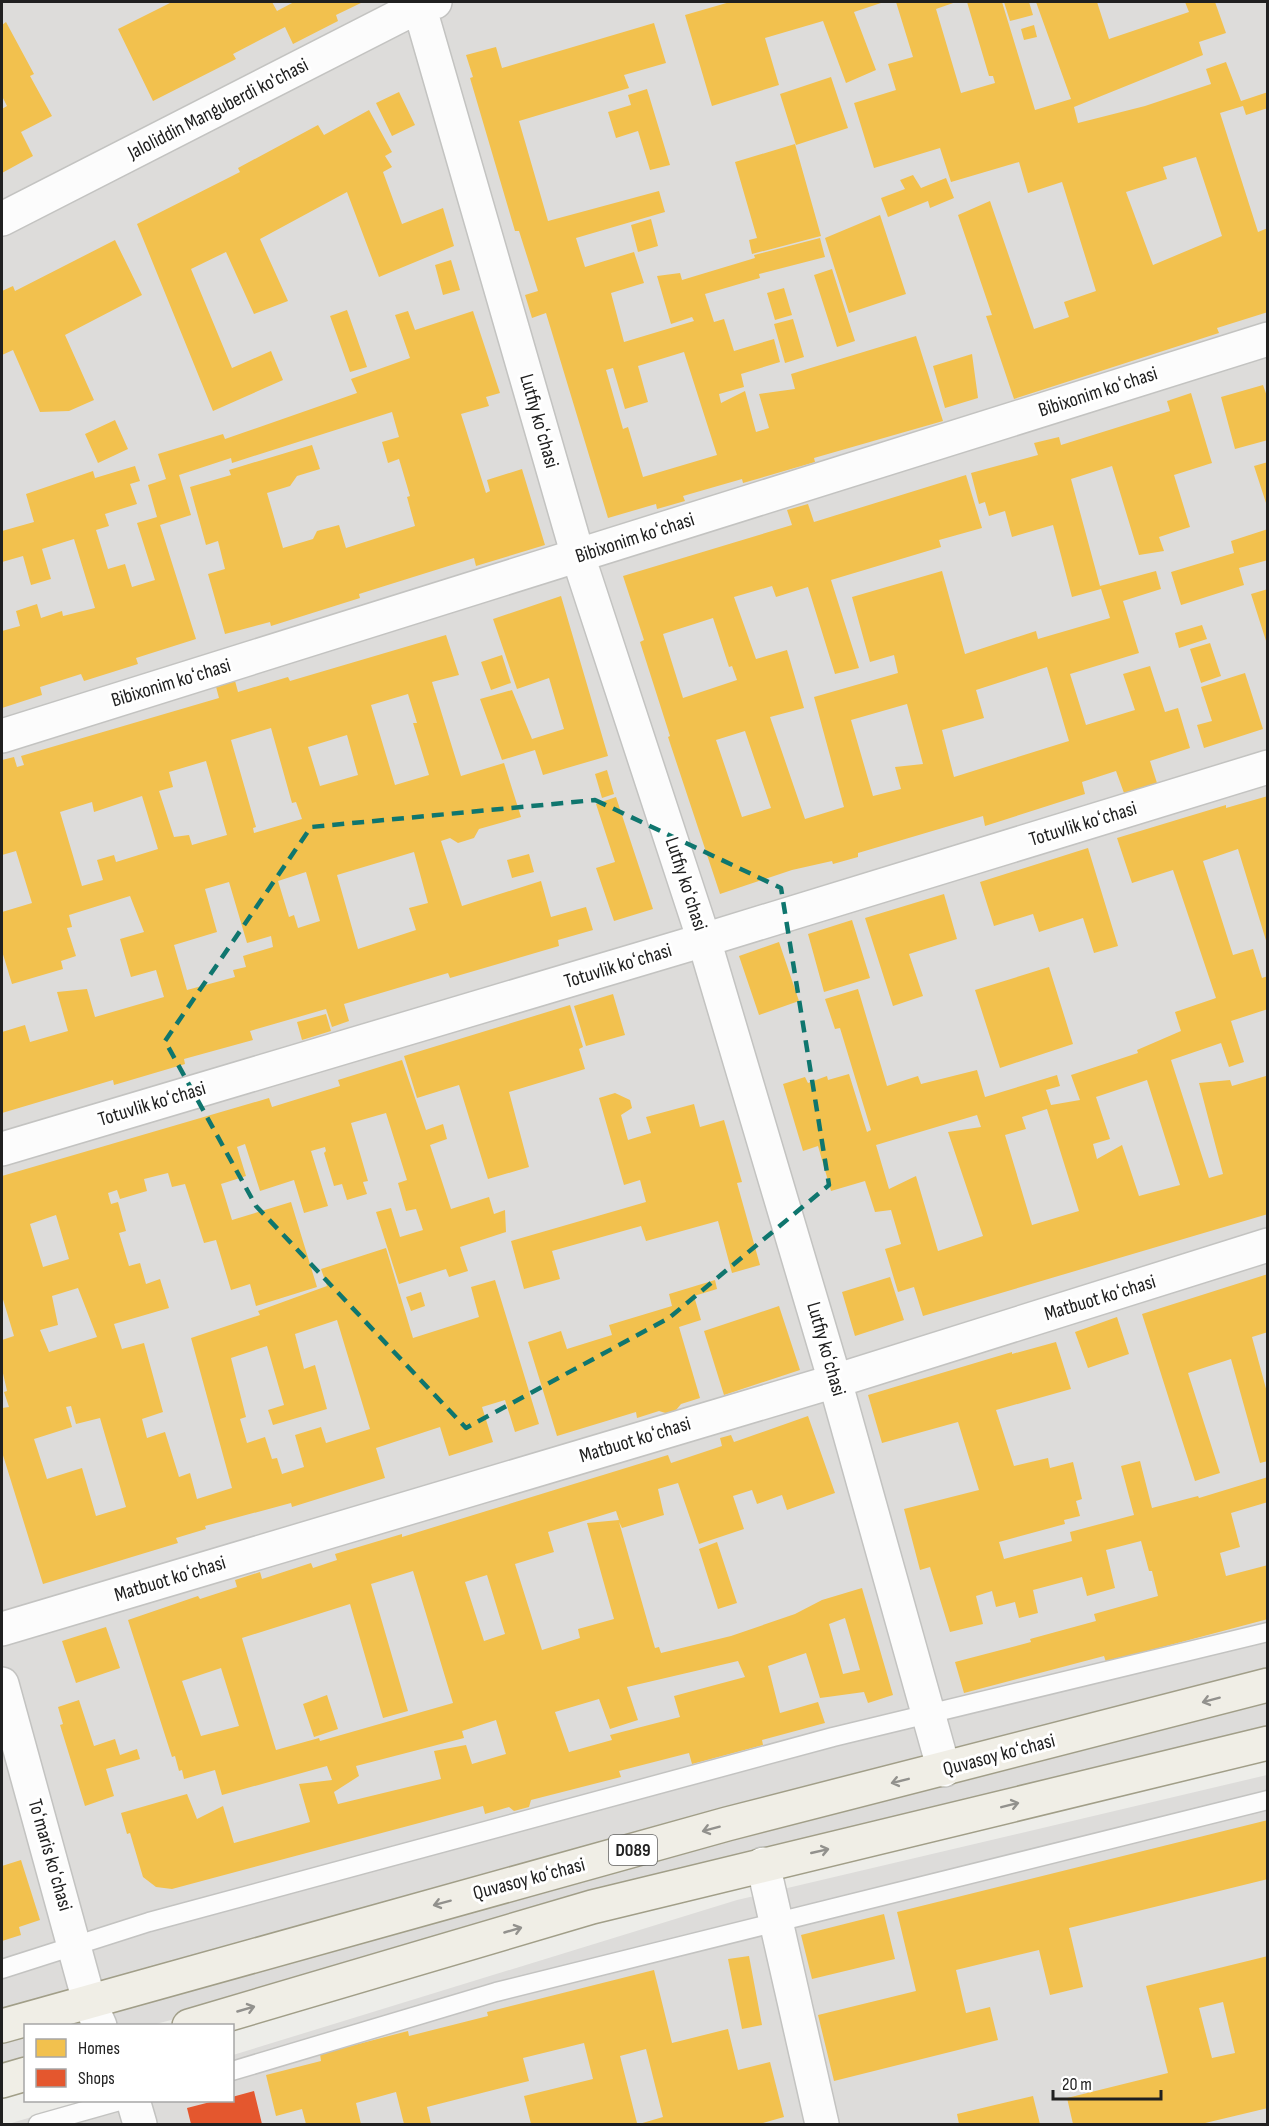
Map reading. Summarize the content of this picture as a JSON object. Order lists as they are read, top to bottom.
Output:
{
  "streets": {
    "main road": ["Quvasoy koʻchasi", "D089"],
    "street": [
      "Jaloliddin Manguberdi ko'chasi",
      "Bibixonim koʻchasi",
      "Lutfiy koʻchasi",
      "Totuvlik koʻchasi",
      "Matbuot koʻchasi",
      "Toʻmaris koʻchasi"
    ]
  },
  "crossings": [
    ["Jaloliddin Manguberdi ko'chasi", "Lutfiy koʻchasi"],
    ["Bibixonim koʻchasi", "Lutfiy koʻchasi"],
    ["Lutfiy koʻchasi", "Totuvlik koʻchasi"],
    ["Lutfiy koʻchasi", "Matbuot koʻchasi"],
    ["Lutfiy koʻchasi", "Quvasoy koʻchasi"],
    ["Quvasoy koʻchasi", "Toʻmaris koʻchasi"]
  ],
  "legend": ["Homes", "Shops"],
  "scale_bar": "20 m"
}
